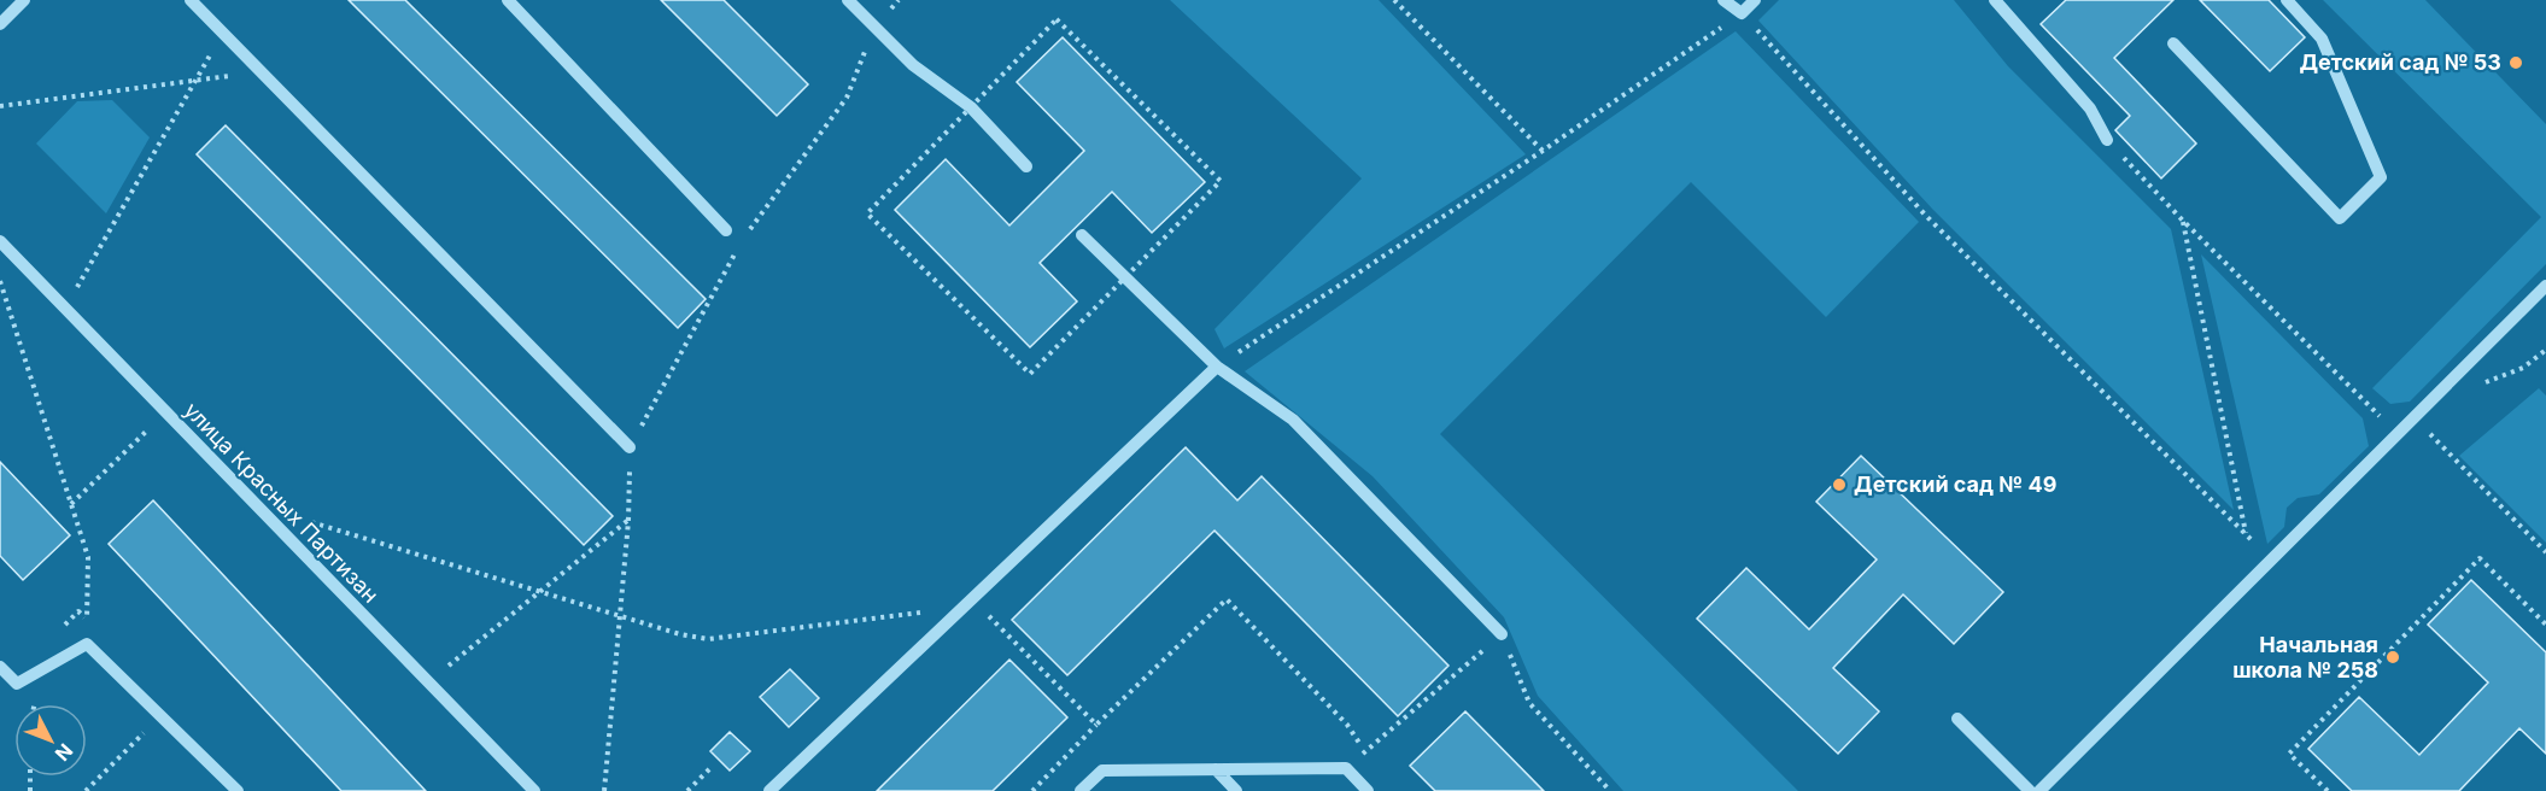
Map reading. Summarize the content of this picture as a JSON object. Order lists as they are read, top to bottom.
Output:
{
  "streets": {
    "street": ["улица Красных Партизан"]
  },
  "places": ["Детский сад № 53", "Детский сад № 49", "Начальная школа № 258"],
  "north": "bottom right"
}
